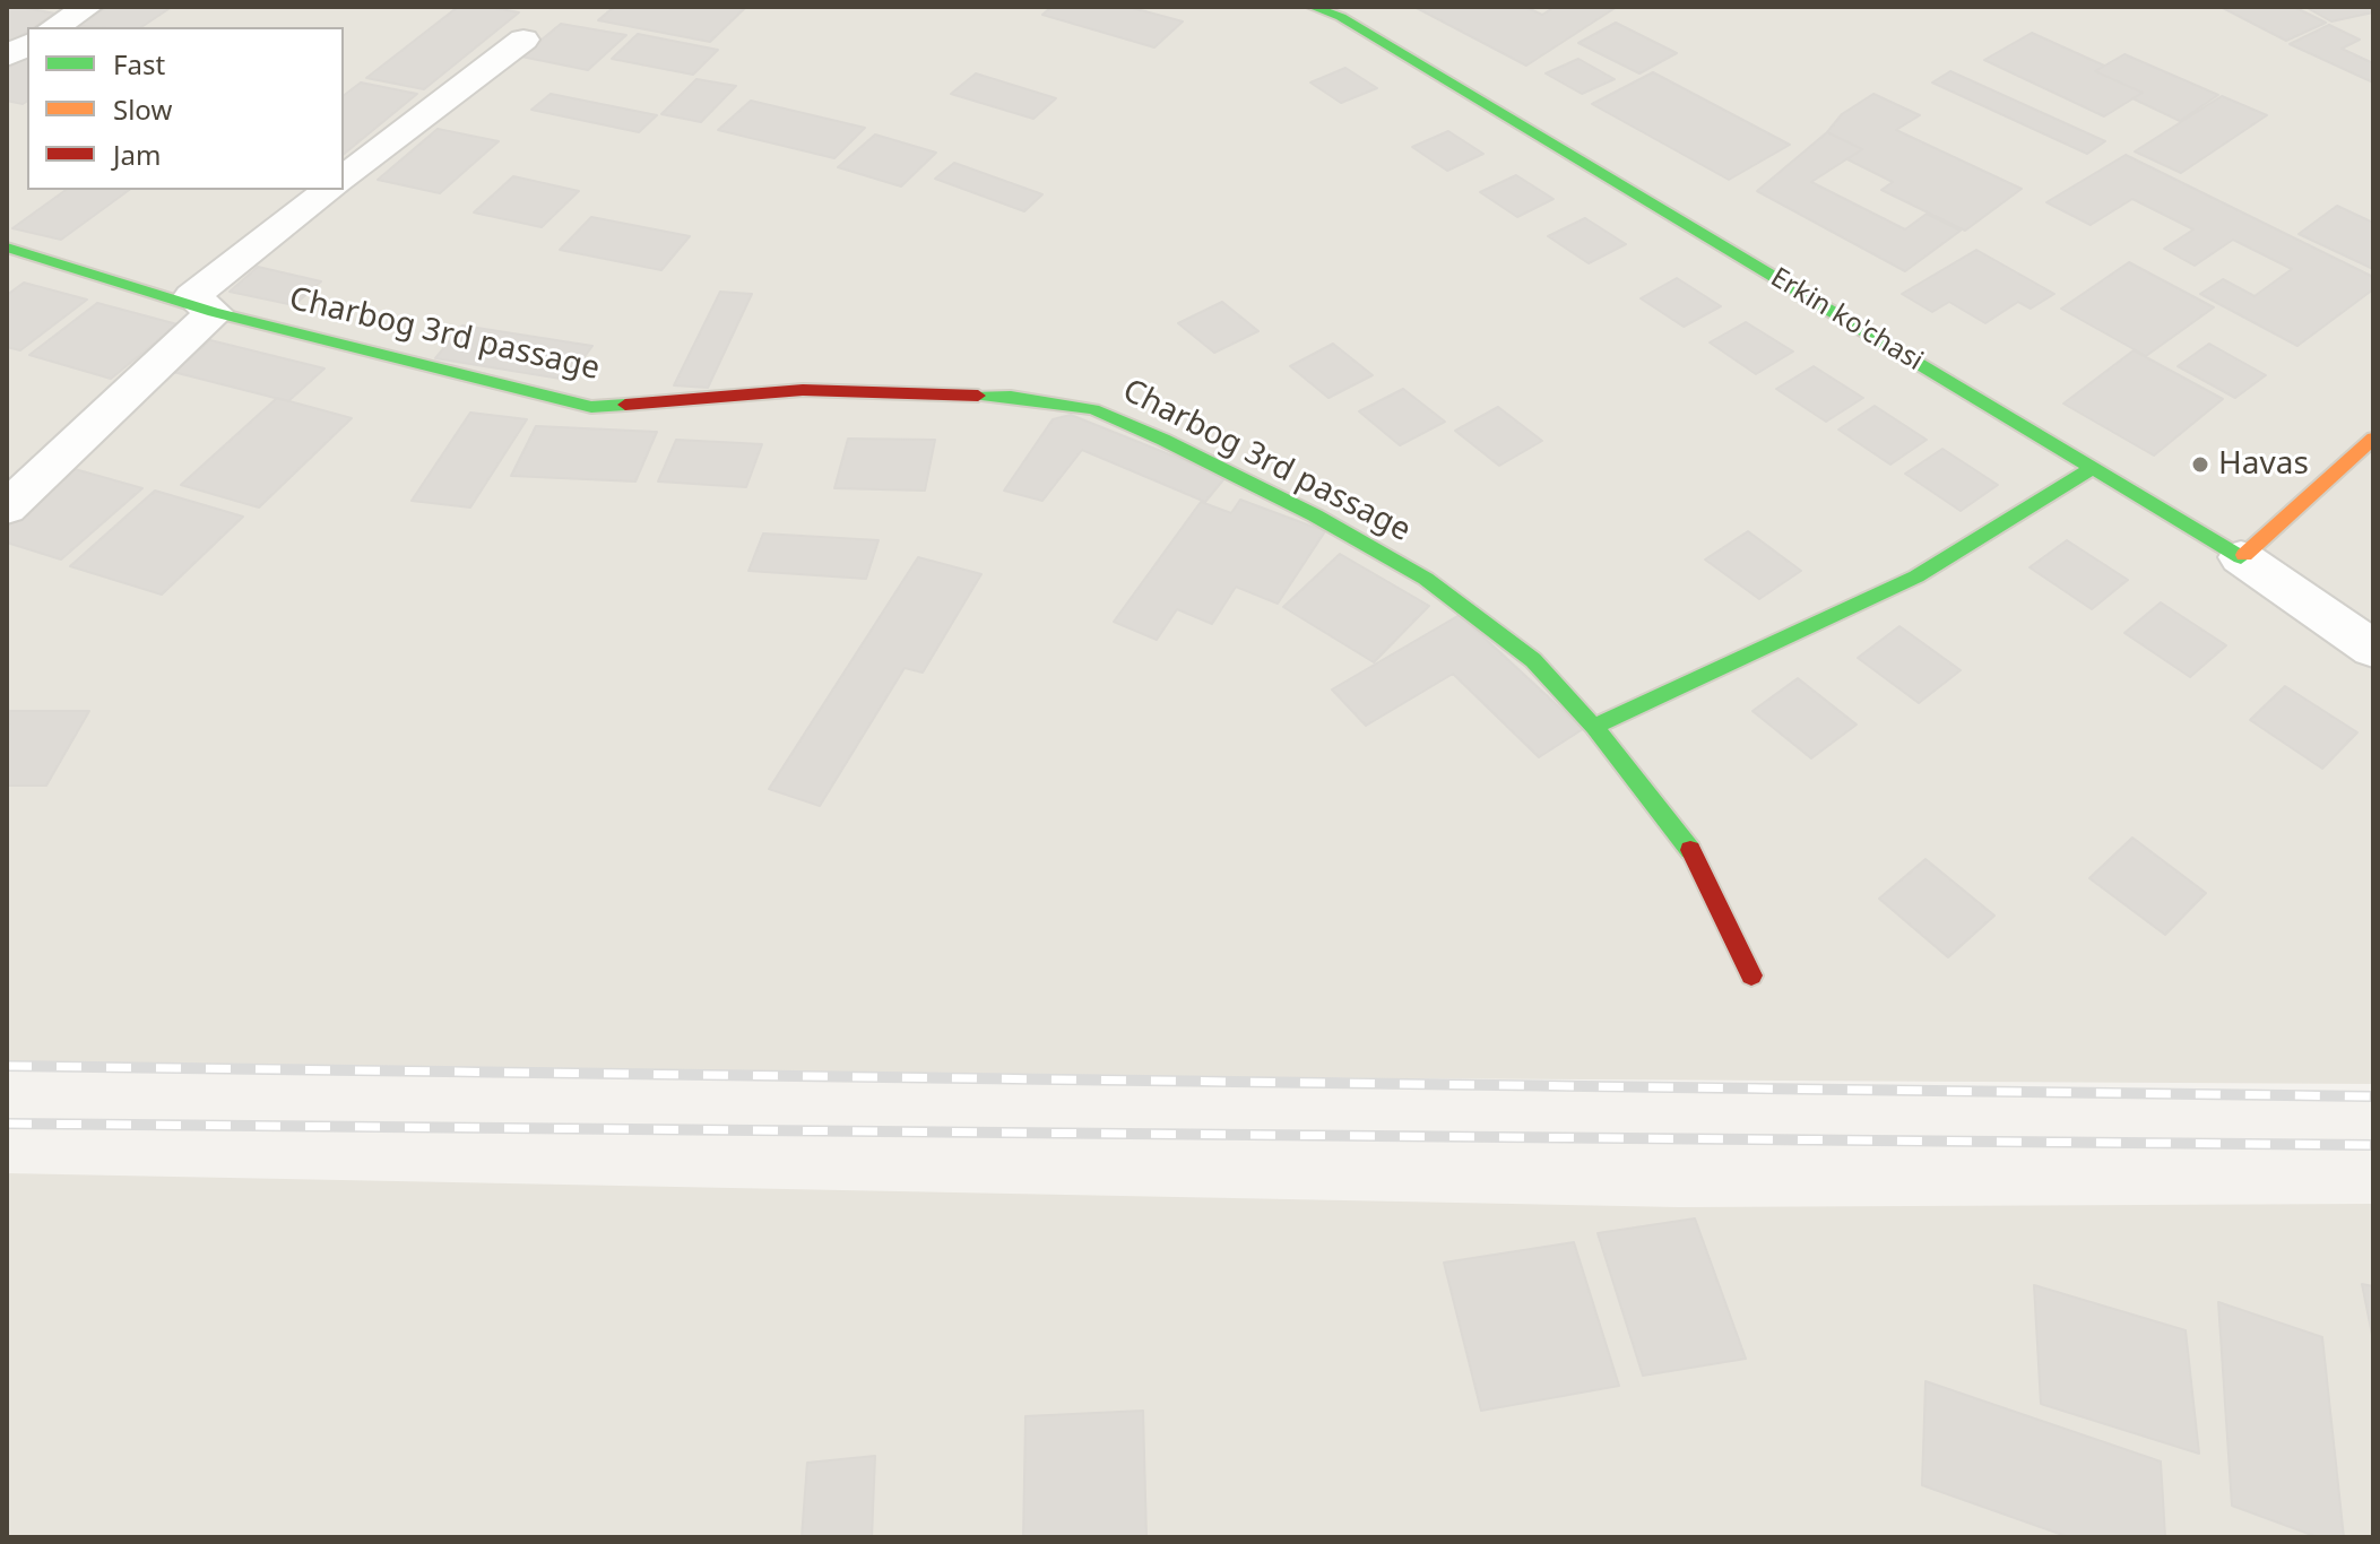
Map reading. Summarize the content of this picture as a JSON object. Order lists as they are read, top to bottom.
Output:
{
  "streets": {
    "street": ["Erkin ko'chasi", "Chаrbog 3rd passage"]
  },
  "places": ["Havas"],
  "legend": ["Fast", "Slow", "Jam"]
}
